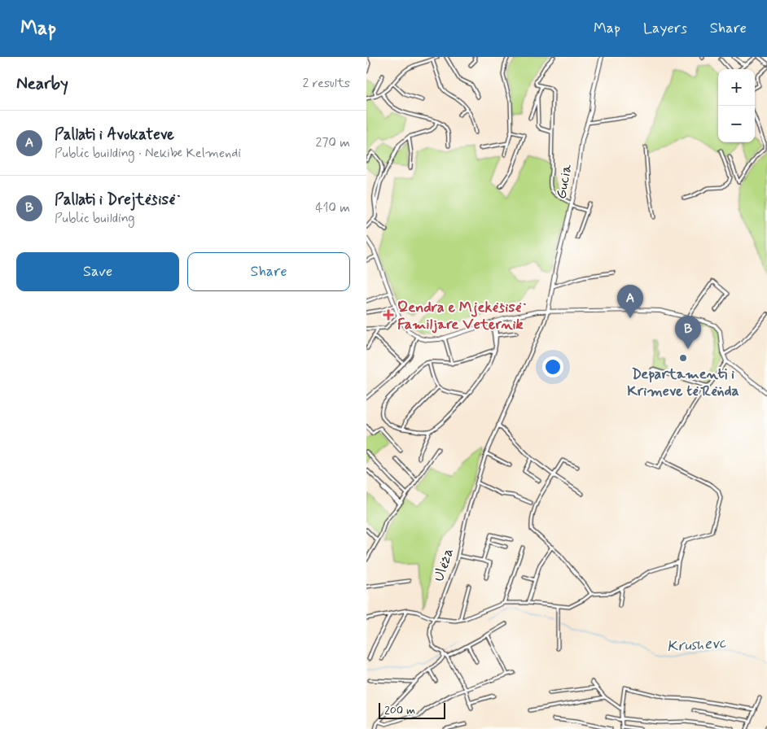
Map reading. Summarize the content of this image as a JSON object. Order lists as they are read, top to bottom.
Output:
{
  "streets": {
    "street": ["Gucia", "Ulëza"]
  },
  "crossings": [
    ["Gucia", "Ulëza"]
  ],
  "water": ["Krushevc"],
  "places": {
    "health": ["Qendra e Mjekësisë Familjare Veternik"],
    "other": ["Departamenti i Krimeve të Rënda"]
  },
  "scale_bar": "200 m",
  "page": {
    "header": "Map",
    "nav": ["Map", "Layers", "Share"],
    "heading": ["Nearby", "2 results"],
    "map_buttons": ["+", "−"],
    "list": [
      {
        "mark": "A",
        "name": "Pallati i Avokateve",
        "note": "Public building · Nekibe Kelmendi",
        "value": "270 m"
      },
      {
        "mark": "B",
        "name": "Pallati i Drejtësisë",
        "note": "Public building",
        "value": "410 m"
      }
    ],
    "buttons": ["Save", "Share"],
    "pins": ["A", "B"],
    "scale": "200 m"
  }
}
